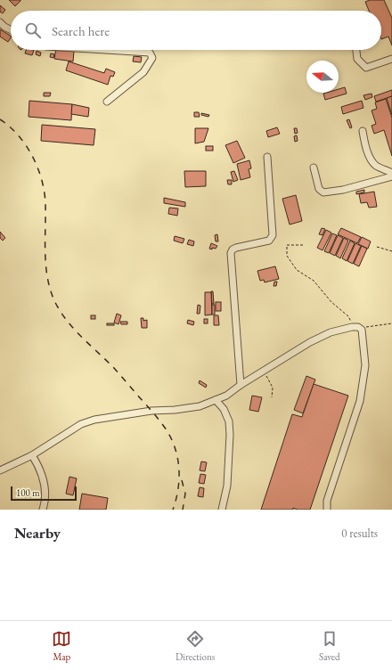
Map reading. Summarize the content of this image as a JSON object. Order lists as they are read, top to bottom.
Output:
{
  "scale_bar": "100 m",
  "north": "left",
  "page": {
    "search": "Search here",
    "scale": "100 m",
    "heading": ["Nearby", "0 results"],
    "nav": ["Map", "Directions", "Saved"]
  }
}
